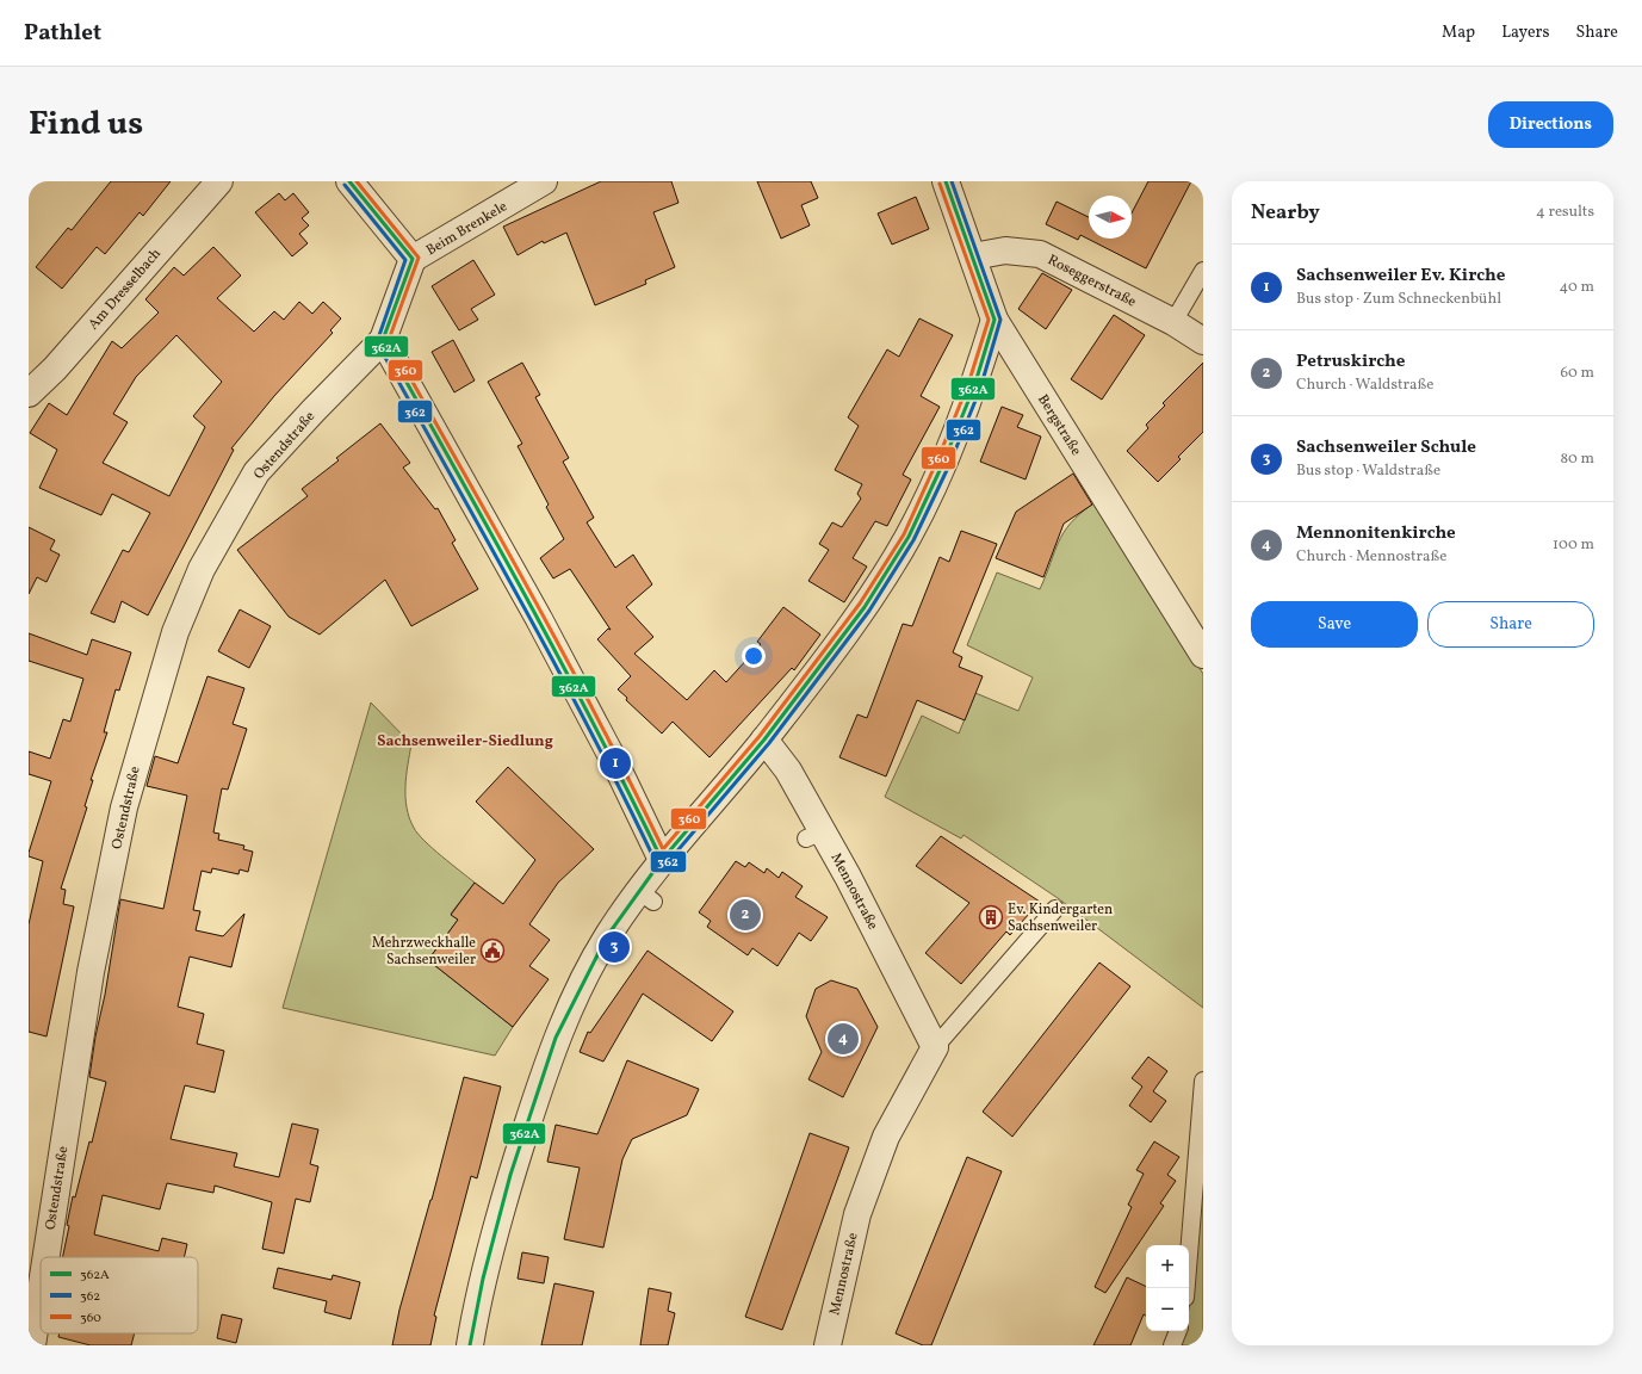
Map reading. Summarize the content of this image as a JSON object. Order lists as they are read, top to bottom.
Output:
{
  "streets": {
    "street": [
      "Beim Brenkele",
      "Roseggerstraße",
      "Am Dresselbach",
      "Bergstraße",
      "Ostendstraße",
      "Mennostraße"
    ]
  },
  "crossings": [
    ["Roseggerstraße", "Bergstraße"]
  ],
  "districts": ["Sachsenweiler-Siedlung"],
  "places": {
    "building": ["Ev. Kindergarten Sachsenweiler"],
    "public building": ["Mehrzweckhalle Sachsenweiler"]
  },
  "lines": ["transit line 362A", "transit line 362", "transit line 360"],
  "legend": ["362A", "362", "360"],
  "north": "right",
  "page": {
    "header": "Pathlet",
    "nav": ["Map", "Layers", "Share"],
    "title": "Find us",
    "buttons": [
      "Directions",
      ["Save", "Share"]
    ],
    "heading": ["Nearby", "4 results"],
    "list": [
      {
        "mark": "1",
        "name": "Sachsenweiler Ev. Kirche",
        "note": "Bus stop · Zum Schneckenbühl",
        "value": "40 m"
      },
      {
        "mark": "2",
        "name": "Petruskirche",
        "note": "Church · Waldstraße",
        "value": "60 m"
      },
      {
        "mark": "3",
        "name": "Sachsenweiler Schule",
        "note": "Bus stop · Waldstraße",
        "value": "80 m"
      },
      {
        "mark": "4",
        "name": "Mennonitenkirche",
        "note": "Church · Mennostraße",
        "value": "100 m"
      }
    ],
    "pins": [
      "1",
      "2",
      "3",
      "4"
    ],
    "map_buttons": ["+", "−"]
  }
}
